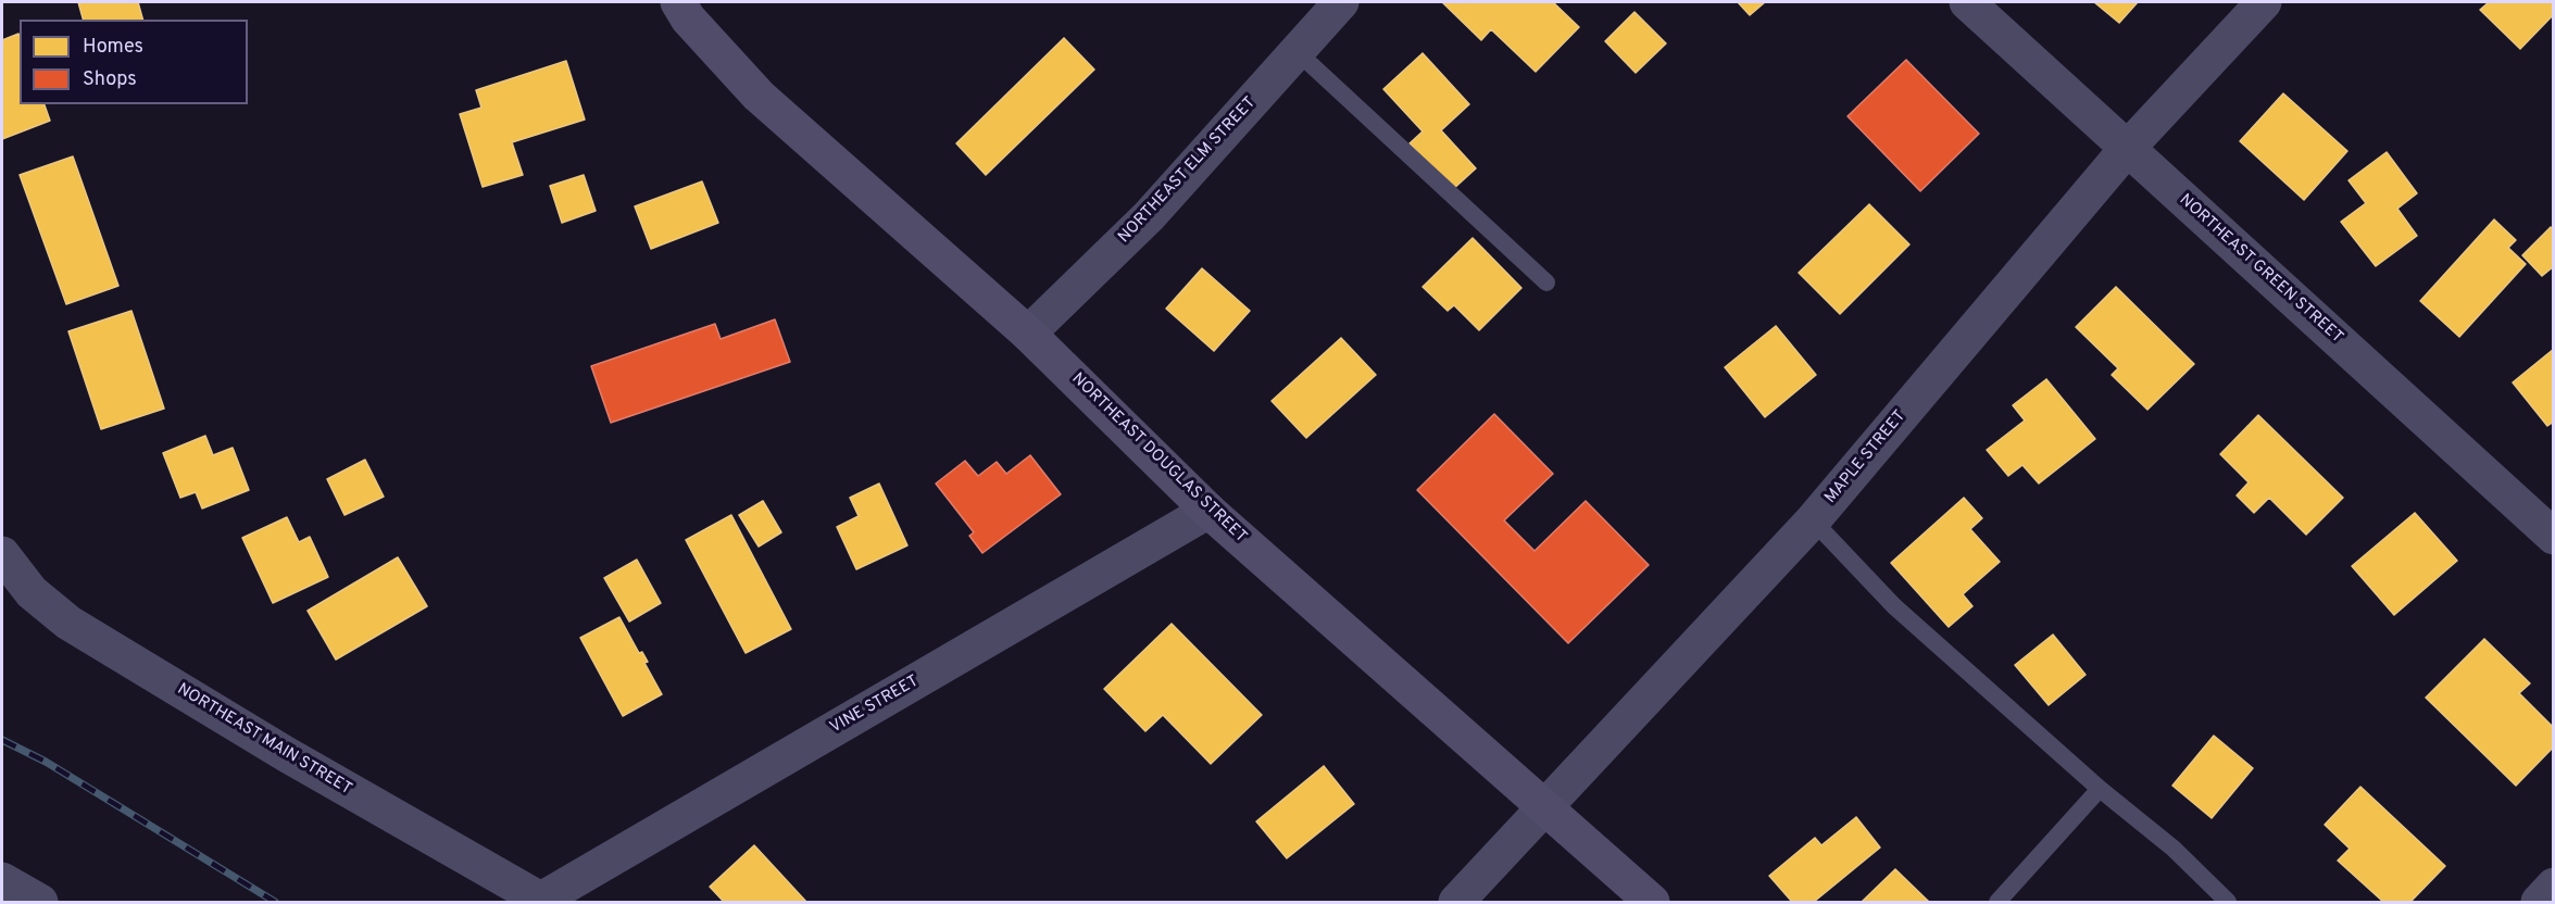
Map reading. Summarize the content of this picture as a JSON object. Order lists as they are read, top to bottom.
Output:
{
  "streets": {
    "main road": ["NORTHEAST DOUGLAS STREET"],
    "street": [
      "NORTHEAST ELM STREET",
      "NORTHEAST GREEN STREET",
      "MAPLE STREET",
      "VINE STREET",
      "NORTHEAST MAIN STREET"
    ]
  },
  "crossings": [
    ["NORTHEAST ELM STREET", "NORTHEAST DOUGLAS STREET"],
    ["NORTHEAST GREEN STREET", "MAPLE STREET"],
    ["MAPLE STREET", "NORTHEAST DOUGLAS STREET"],
    ["NORTHEAST DOUGLAS STREET", "VINE STREET"],
    ["VINE STREET", "NORTHEAST MAIN STREET"]
  ],
  "legend": ["Homes", "Shops"]
}
